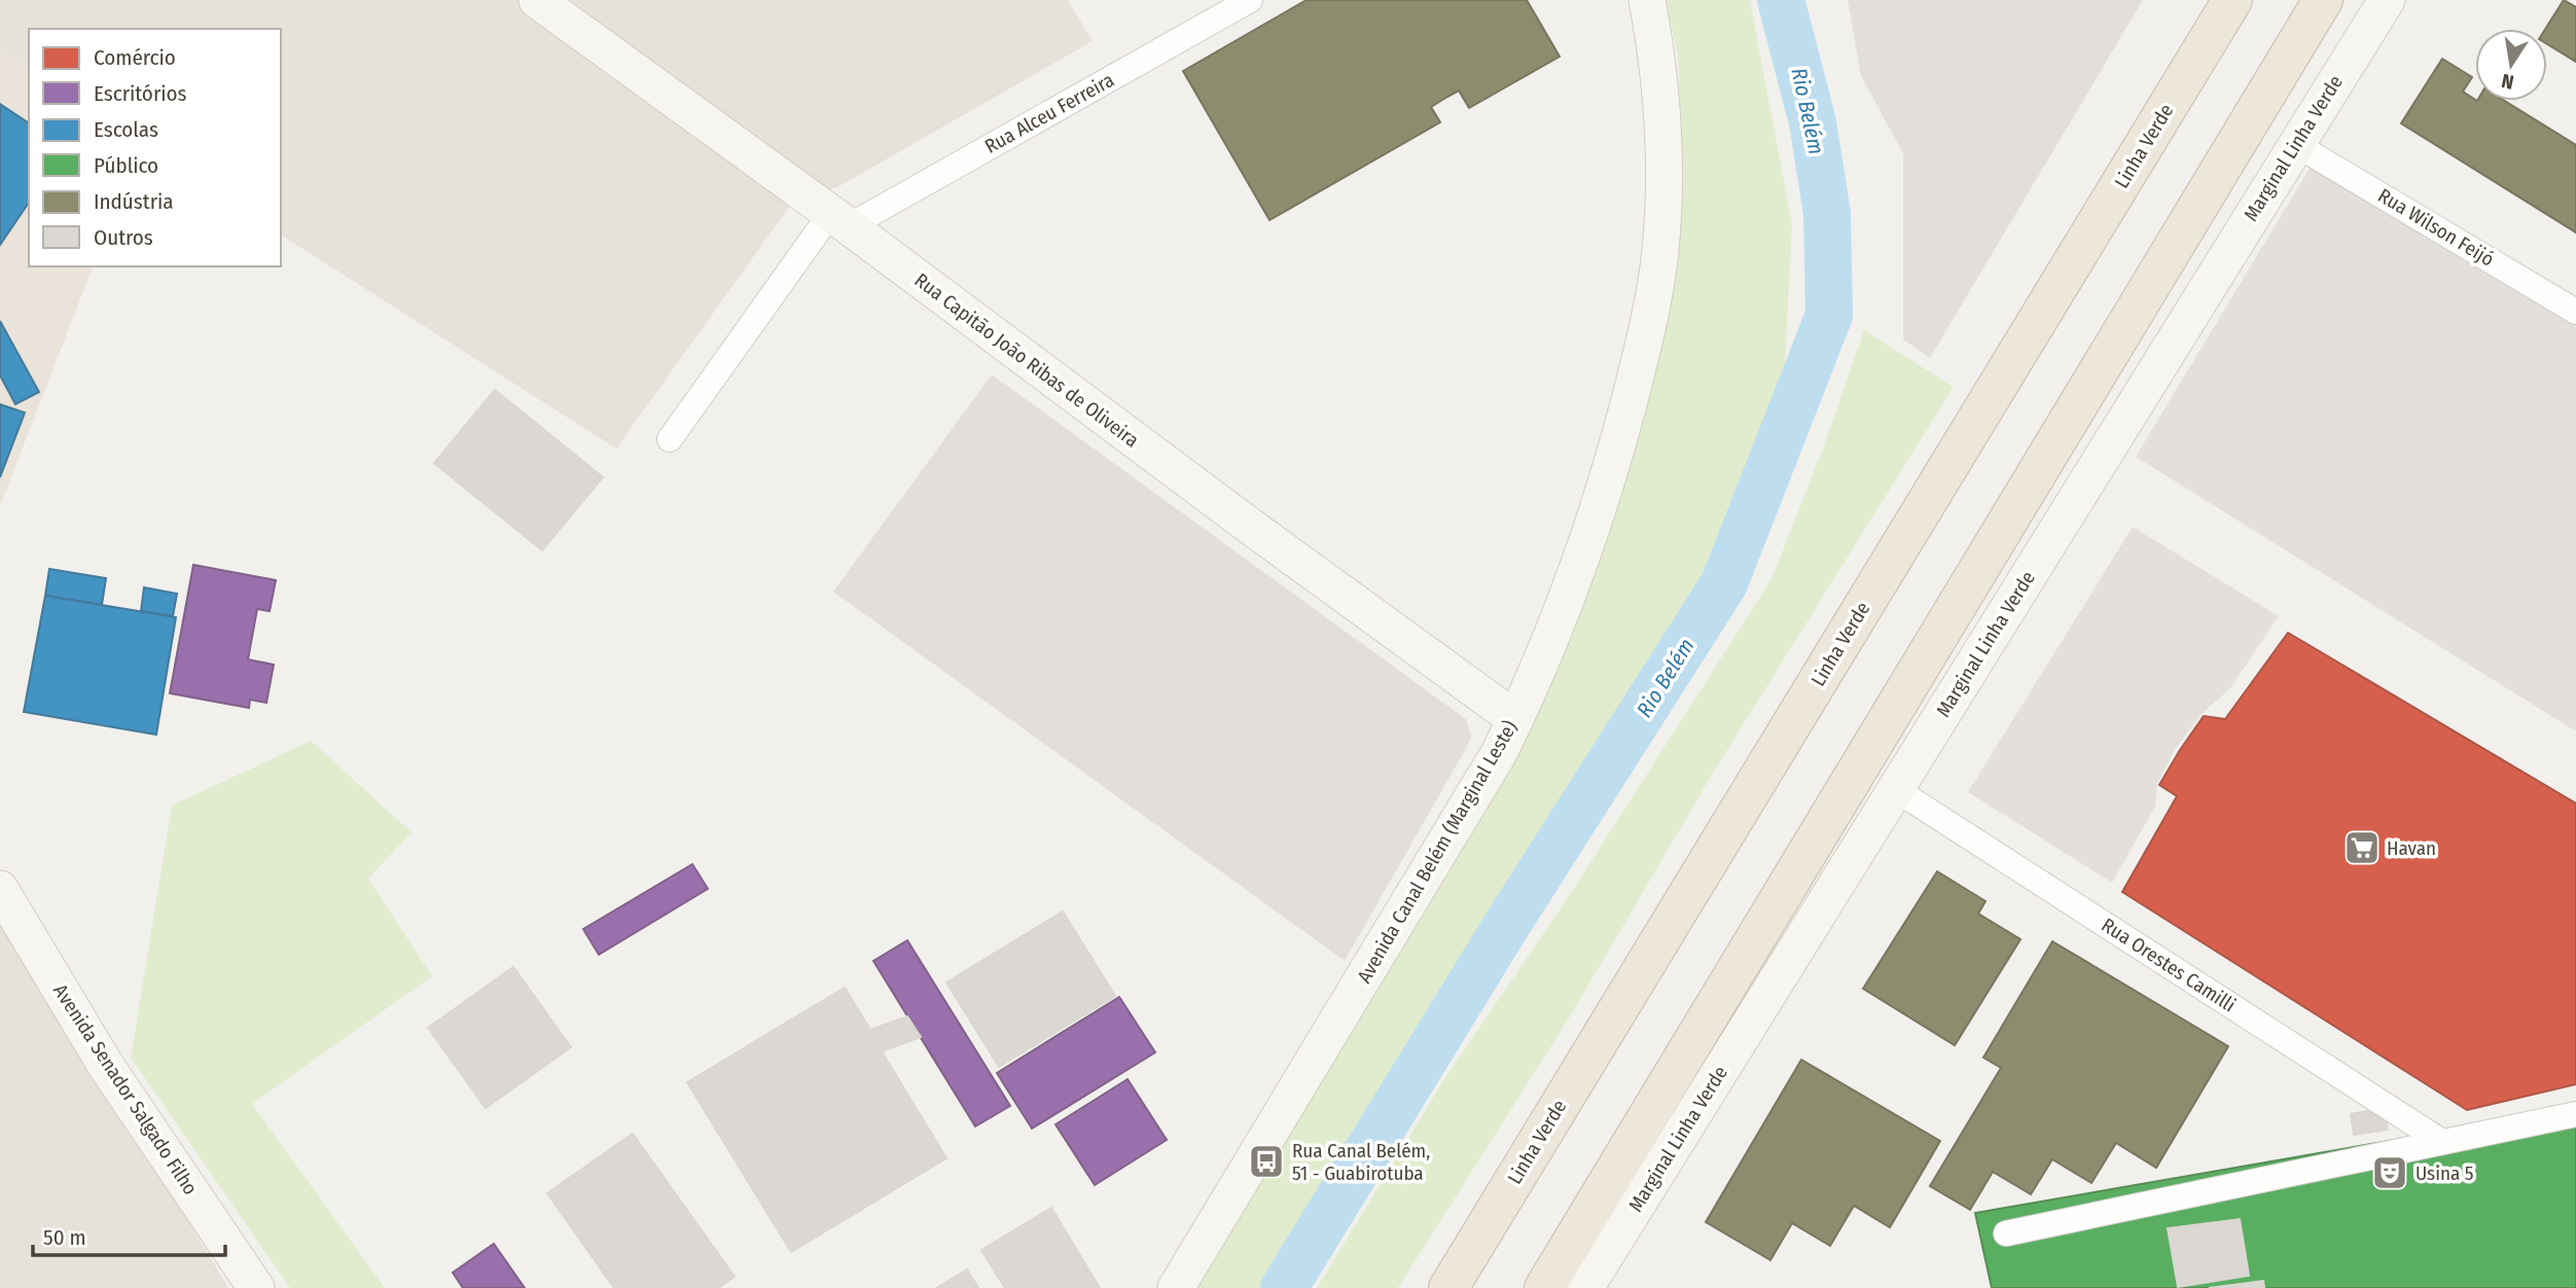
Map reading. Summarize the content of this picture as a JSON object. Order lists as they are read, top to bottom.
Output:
{
  "streets": {
    "highway": ["Linha Verde"],
    "street": [
      "Rua Alceu Ferreira",
      "Marginal Linha Verde",
      "Rua Wilson Feijó",
      "Rua Capitão João Ribas de Oliveira",
      "Avenida Canal Belém (Marginal Leste)",
      "Rua Orestes Camilli",
      "Avenida Senador Salgado Filho"
    ]
  },
  "crossings": [
    ["Rua Alceu Ferreira", "Rua Capitão João Ribas de Oliveira"],
    ["Marginal Linha Verde", "Rua Wilson Feijó"],
    ["Marginal Linha Verde", "Rua Orestes Camilli"],
    ["Rua Capitão João Ribas de Oliveira", "Avenida Canal Belém (Marginal Leste)"]
  ],
  "water": ["Rio Belém"],
  "places": {
    "supermarket": ["Havan"],
    "bus stop": ["Rua Canal Belém, 51 - Guabirotuba"],
    "theatre": ["Usina 5"]
  },
  "legend": [
    "Comércio",
    "Escritórios",
    "Escolas",
    "Público",
    "Indústria",
    "Outros"
  ],
  "scale_bar": "50 m",
  "north": "bottom"
}
